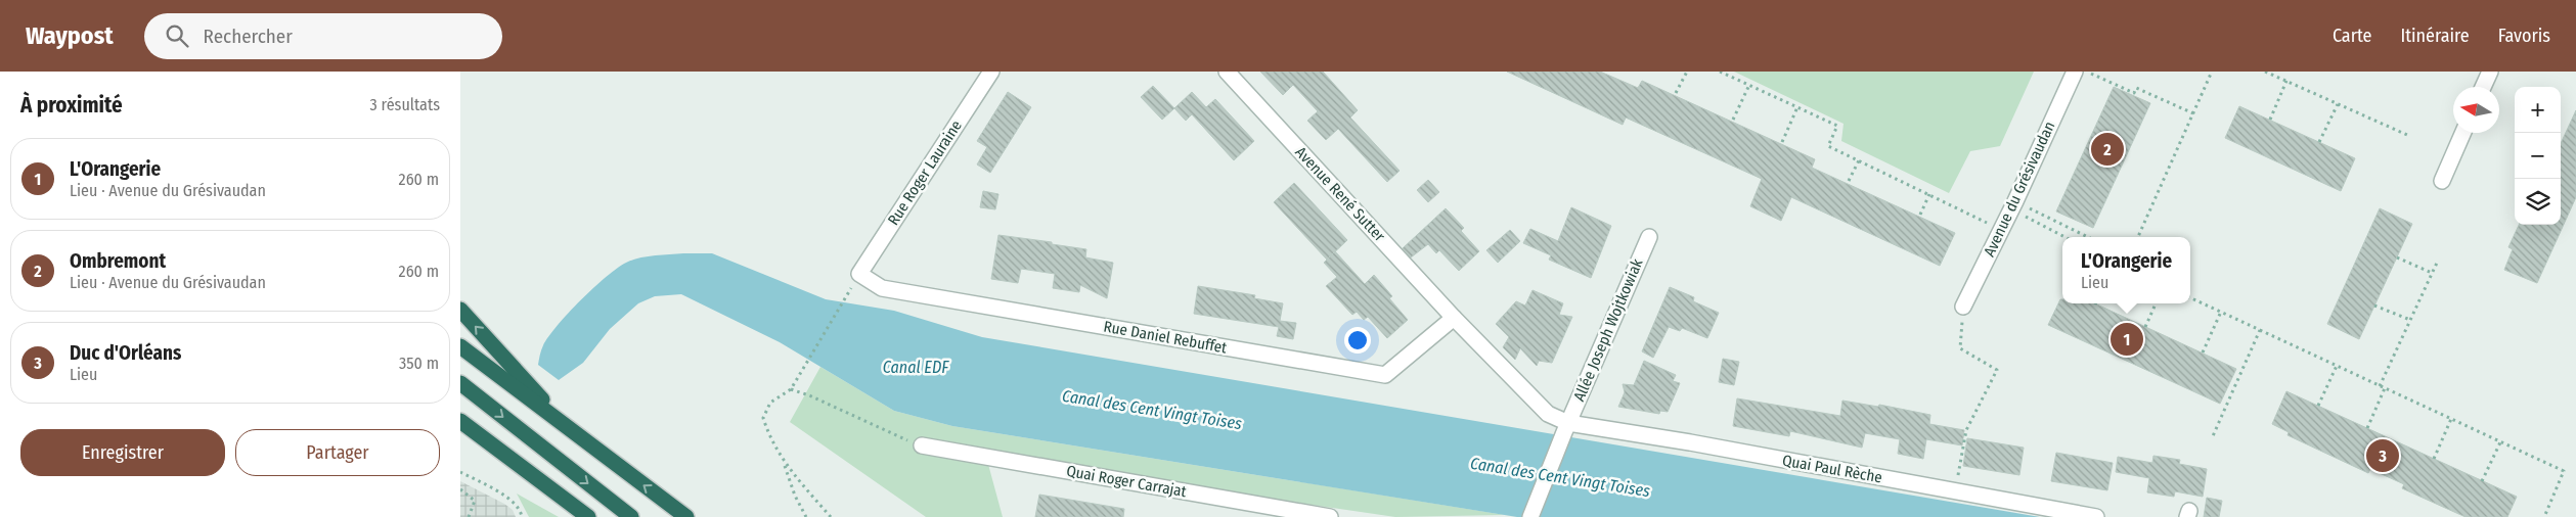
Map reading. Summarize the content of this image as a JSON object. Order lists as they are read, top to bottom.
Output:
{
  "streets": {
    "street": [
      "Rue Roger Lauraine",
      "Avenue du Grésivaudan",
      "Avenue René Sutter",
      "Allée Joseph Wojtkowiak",
      "Rue Daniel Rebuffet",
      "Quai Paul Rèche",
      "Quai Roger Carrajat"
    ]
  },
  "crossings": [
    ["Rue Roger Lauraine", "Rue Daniel Rebuffet"],
    ["Avenue René Sutter", "Allée Joseph Wojtkowiak"],
    ["Avenue René Sutter", "Rue Daniel Rebuffet"],
    ["Avenue René Sutter", "Quai Paul Rèche"],
    ["Allée Joseph Wojtkowiak", "Quai Paul Rèche"]
  ],
  "water": ["Canal EDF", "Canal des Cent Vingt Toises"],
  "north": "left",
  "page": {
    "header": "Waypost",
    "search": "Rechercher",
    "nav": ["Carte", "Itinéraire", "Favoris"],
    "heading": ["À proximité", "3 résultats"],
    "map_buttons": ["+", "−"],
    "pins": ["2", "1", "3"],
    "list": [
      {
        "mark": "1",
        "name": "L'Orangerie",
        "note": "Lieu · Avenue du Grésivaudan",
        "value": "260 m"
      },
      {
        "mark": "2",
        "name": "Ombremont",
        "note": "Lieu · Avenue du Grésivaudan",
        "value": "260 m"
      },
      {
        "mark": "3",
        "name": "Duc d'Orléans",
        "note": "Lieu",
        "value": "350 m"
      }
    ],
    "popup": ["L'Orangerie", "Lieu"],
    "buttons": ["Enregistrer", "Partager"]
  }
}
